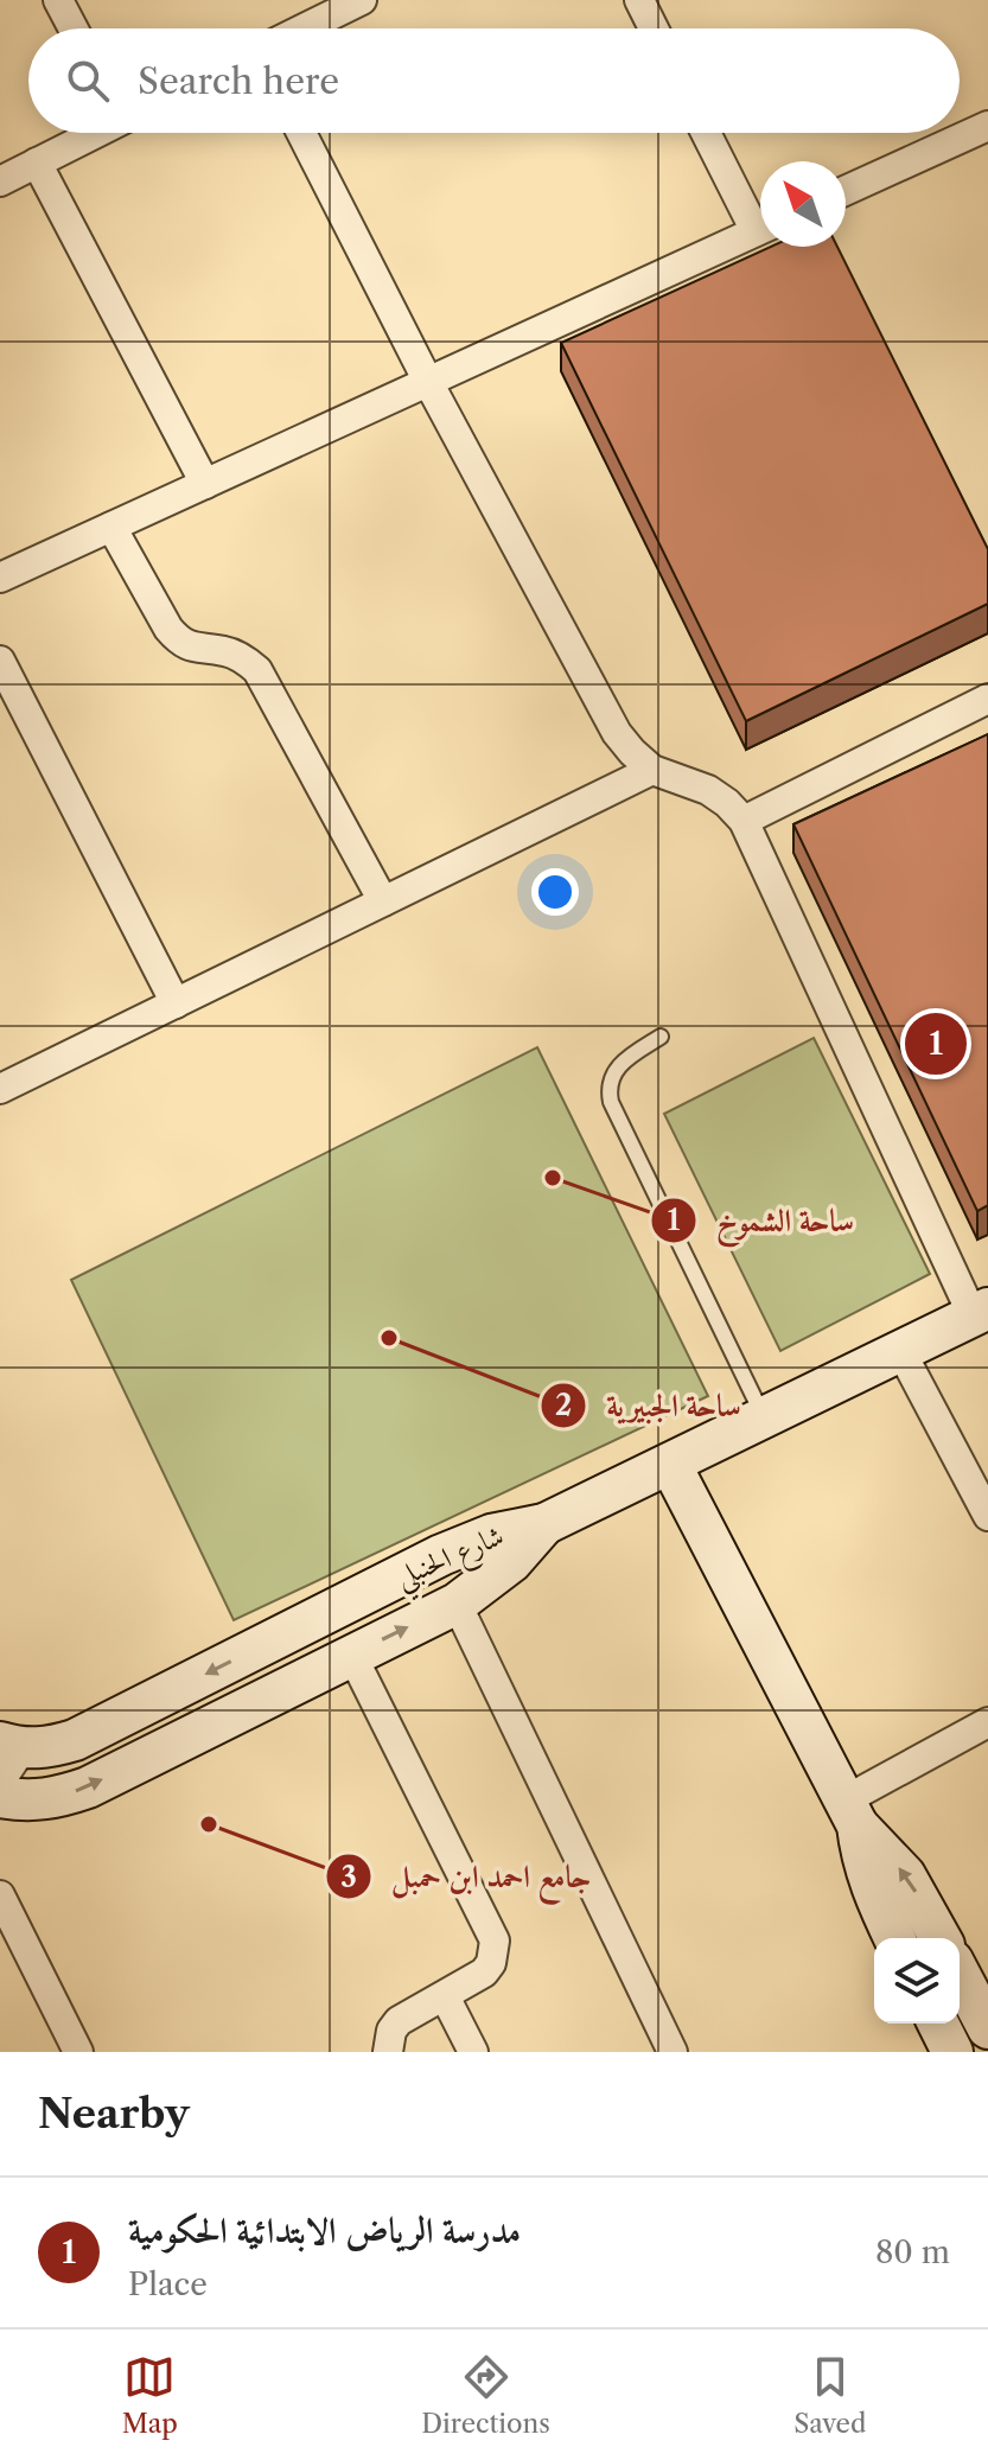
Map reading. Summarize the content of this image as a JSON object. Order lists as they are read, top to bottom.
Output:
{
  "streets": {
    "street": ["شارع الحنبلي"]
  },
  "places": ["ساحة الشموخ", "ساحة الجبيرية", "جامع احمد ابن حمبل"],
  "north": "top left",
  "page": {
    "search": "Search here",
    "pins": "1",
    "heading": "Nearby",
    "list": [
      {
        "mark": "1",
        "name": "مدرسة الرياض الابتدائية الحكومية",
        "note": "Place",
        "value": "80 m"
      }
    ],
    "nav": ["Map", "Directions", "Saved"]
  }
}
